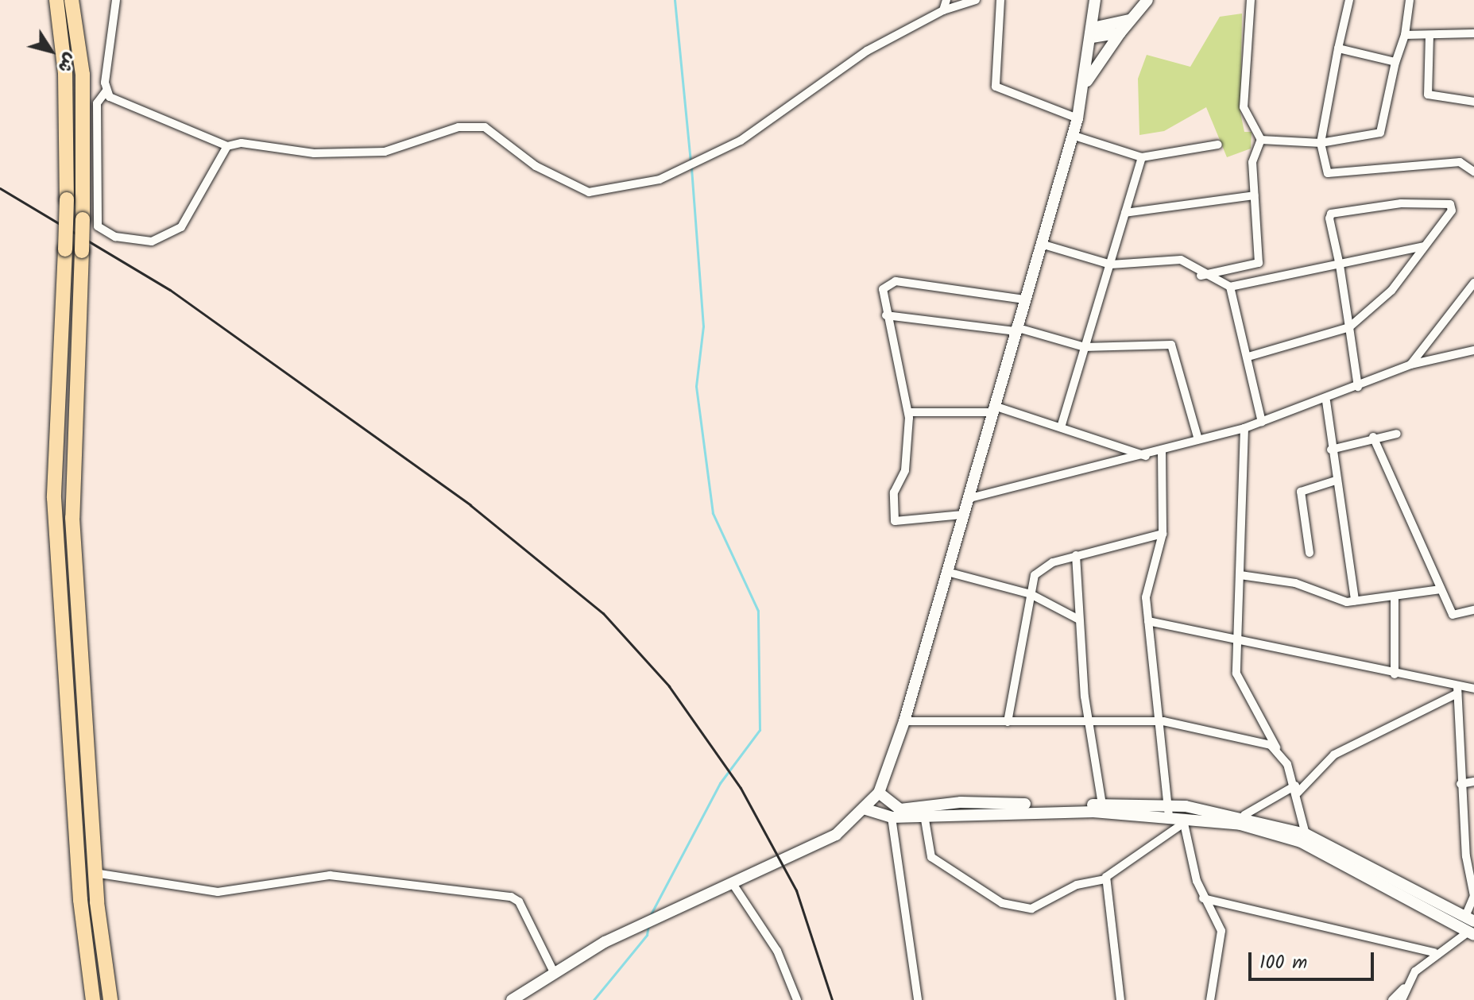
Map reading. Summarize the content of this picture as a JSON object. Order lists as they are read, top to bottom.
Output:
{
  "scale_bar": "100 m",
  "north": "bottom right"
}
